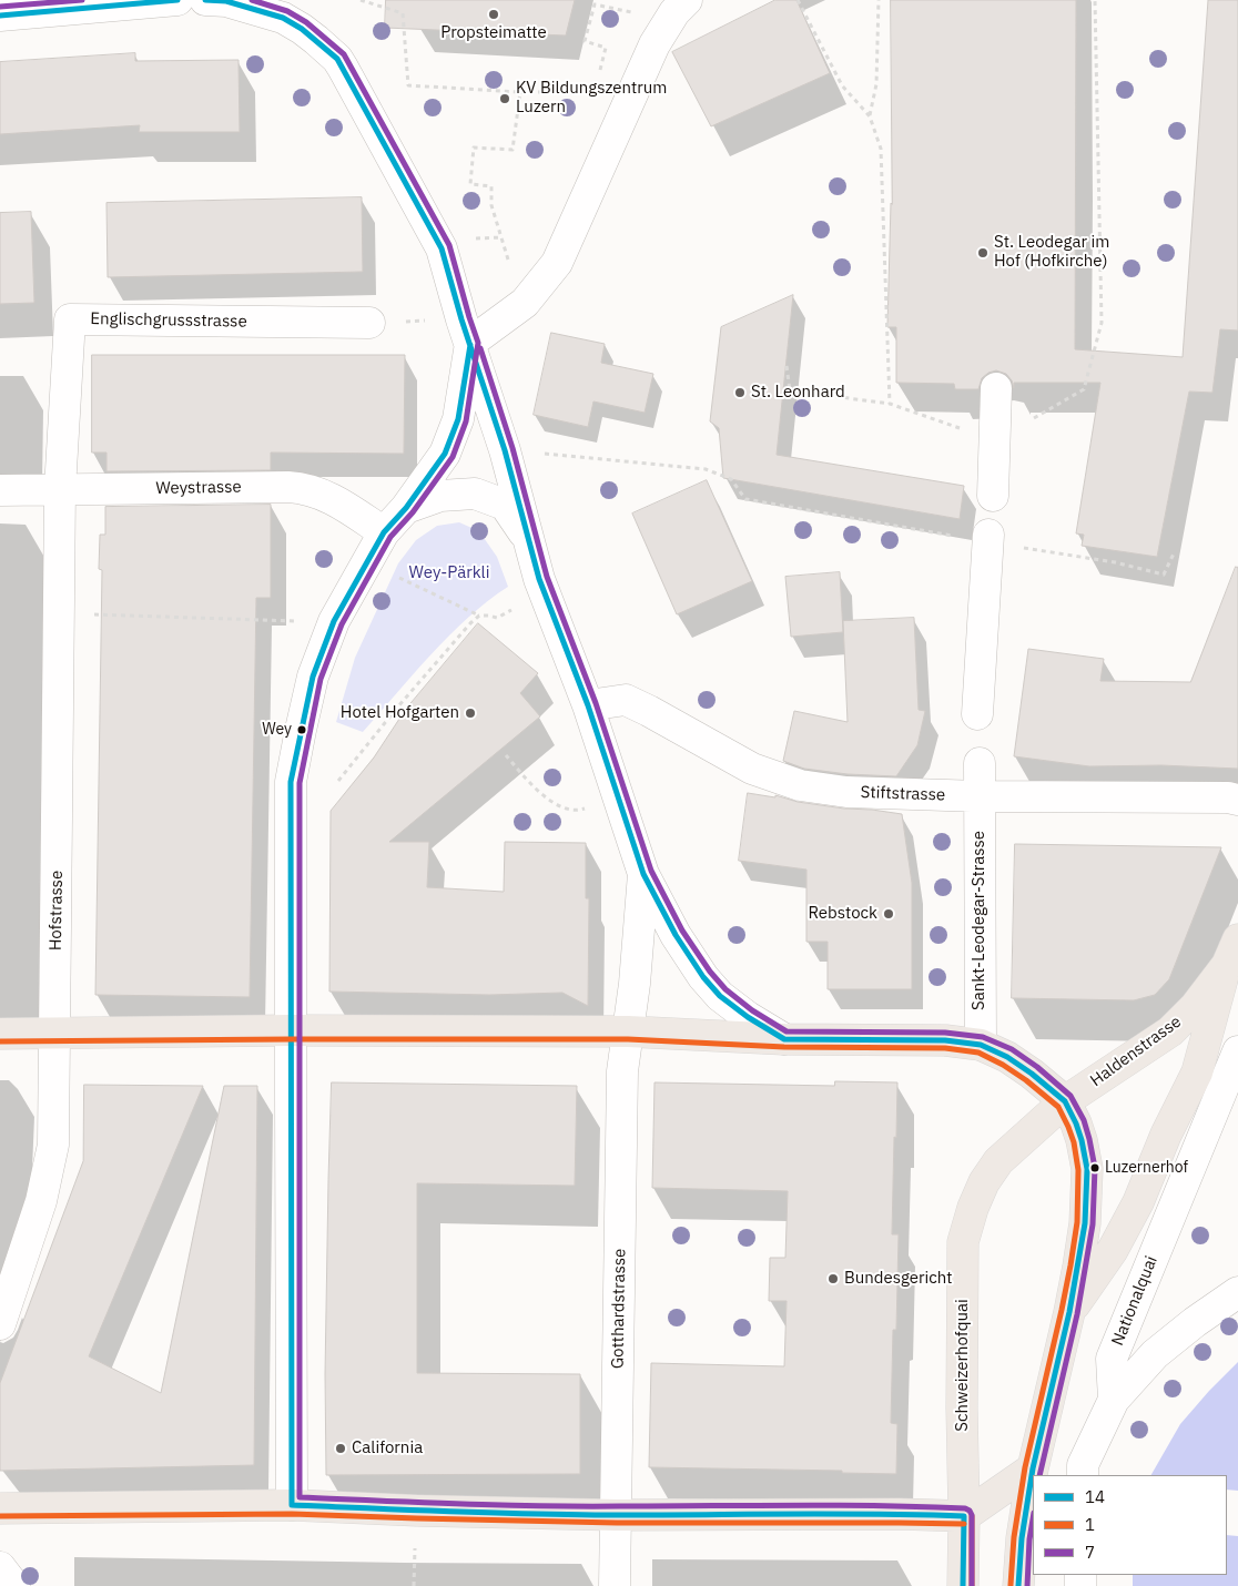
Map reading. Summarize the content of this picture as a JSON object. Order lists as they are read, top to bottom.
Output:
{
  "streets": {
    "main road": ["Haldenstrasse", "Schweizerhofquai"],
    "street": [
      "Englischgrussstrasse",
      "Weystrasse",
      "Stiftstrasse",
      "Hofstrasse",
      "Sankt-Leodegar-Strasse",
      "Nationalquai",
      "Gotthardstrasse"
    ]
  },
  "crossings": [
    ["Englischgrussstrasse", "Weystrasse"],
    ["Englischgrussstrasse", "Hofstrasse"],
    ["Weystrasse", "Hofstrasse"],
    ["Stiftstrasse", "Sankt-Leodegar-Strasse"],
    ["Haldenstrasse", "Schweizerhofquai"]
  ],
  "parks": ["Wey-Pärkli"],
  "places": [
    "Propsteimatte",
    "KV Bildungszentrum Luzern",
    "St. Leodegar im Hof (Hofkirche)",
    "St. Leonhard",
    "Hotel Hofgarten",
    "Wey",
    "Rebstock",
    "Luzernerhof",
    "Bundesgericht",
    "California"
  ],
  "lines": ["transit line 14", "transit line 7", "transit line 1"],
  "legend": ["14", "1", "7"]
}
